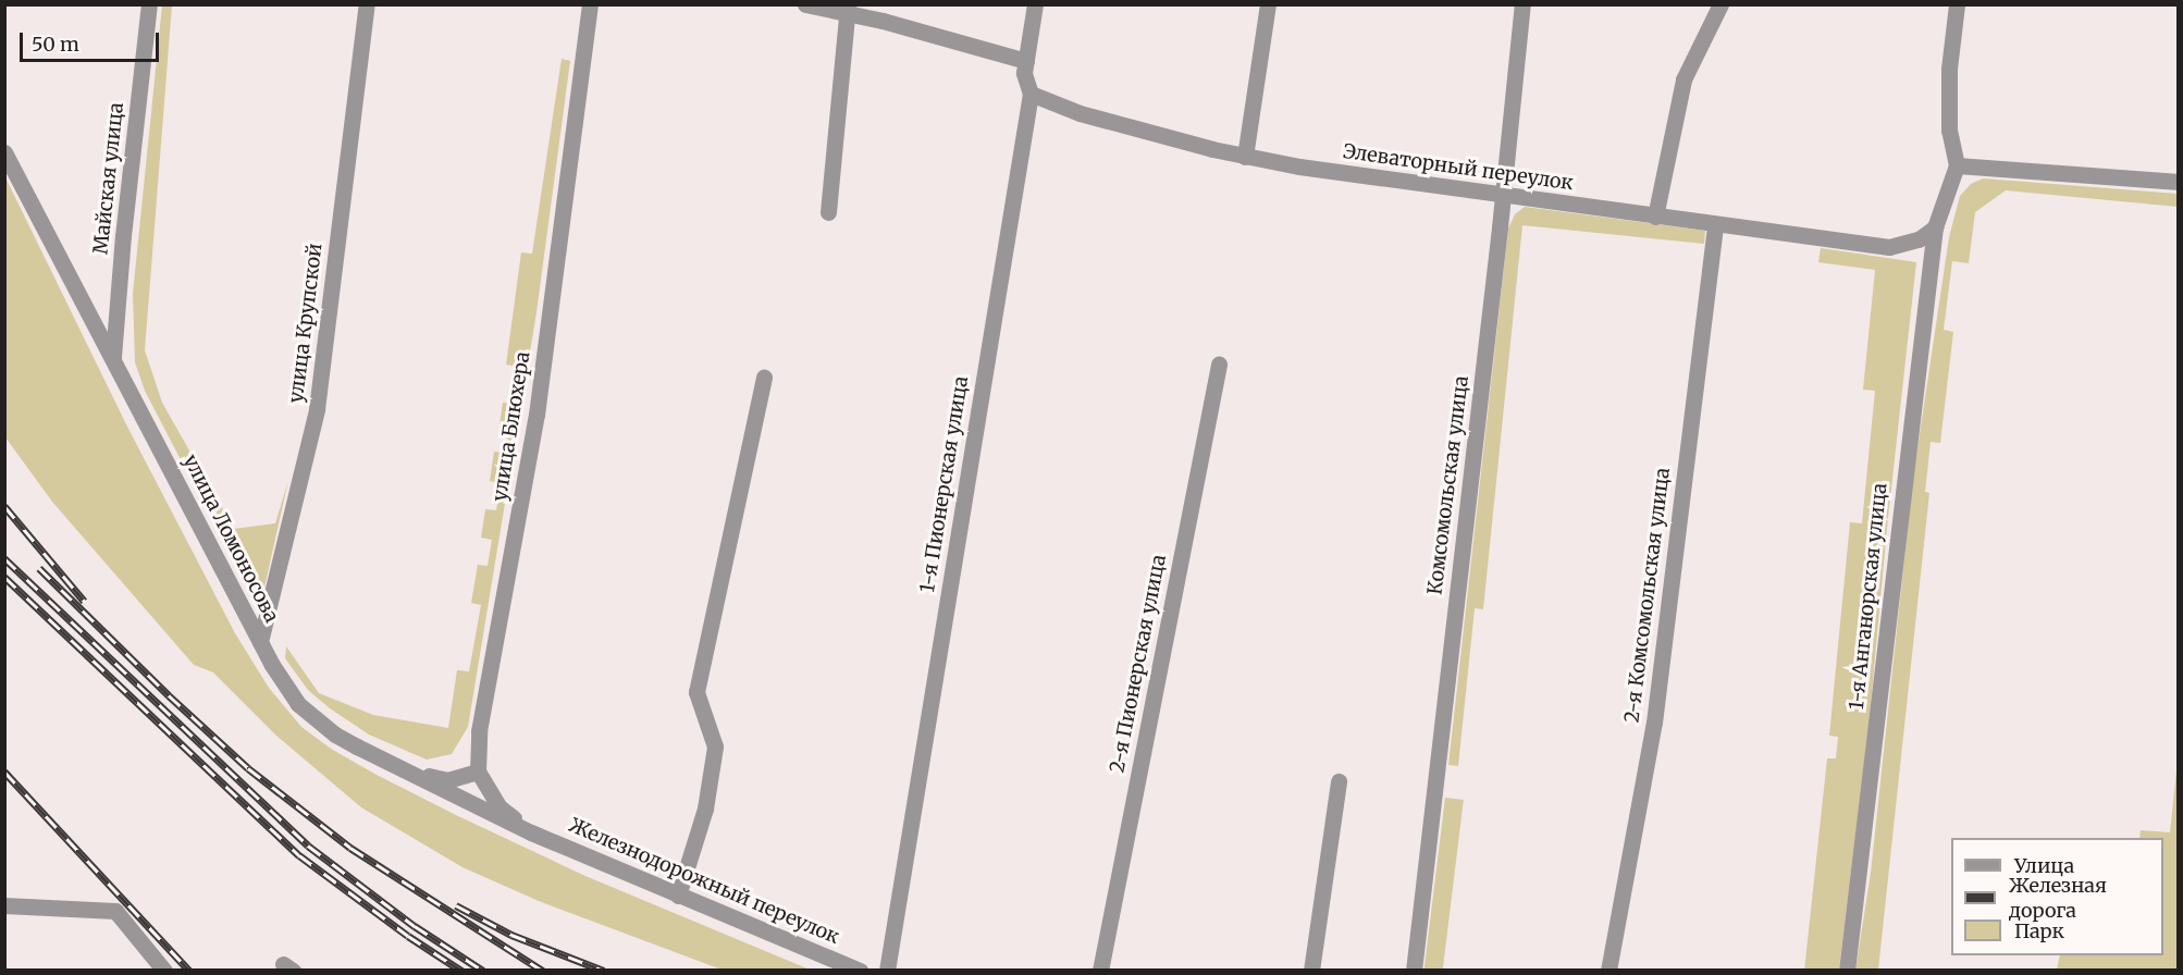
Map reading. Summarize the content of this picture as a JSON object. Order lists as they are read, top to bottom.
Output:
{
  "streets": {
    "street": [
      "Элеваторный переулок",
      "Майская улица",
      "улица Крупской",
      "улица Блюхера",
      "1-я Пионерская улица",
      "Комсомольская улица",
      "улица Ломоносова",
      "2-я Комсомольская улица",
      "1-я Анганорская улица",
      "2-я Пионерская улица",
      "Железнодорожный переулок"
    ]
  },
  "crossings": [
    ["Элеваторный переулок", "1-я Пионерская улица"],
    ["Элеваторный переулок", "Комсомольская улица"],
    ["Элеваторный переулок", "2-я Комсомольская улица"],
    ["Элеваторный переулок", "1-я Анганорская улица"],
    ["Майская улица", "улица Ломоносова"],
    ["улица Крупской", "улица Ломоносова"],
    ["улица Ломоносова", "Железнодорожный переулок"]
  ],
  "legend": ["Улица", "Железная дорога", "Парк"],
  "scale_bar": "50 m"
}
